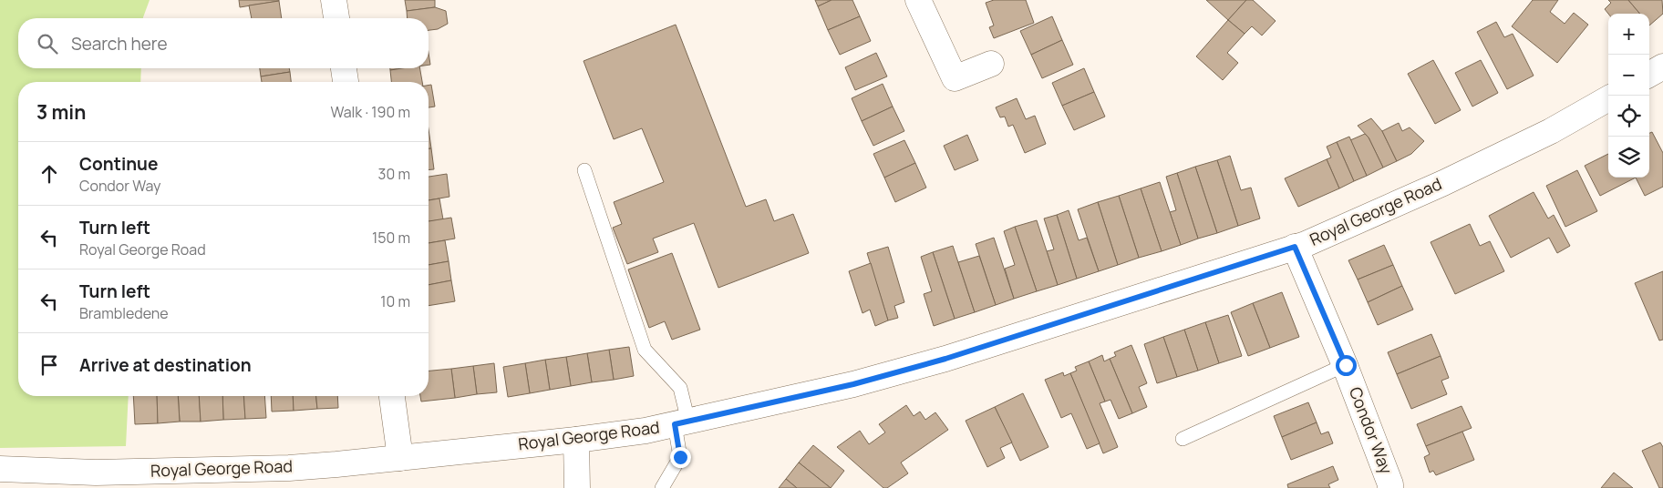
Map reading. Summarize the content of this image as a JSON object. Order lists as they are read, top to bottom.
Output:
{
  "streets": {
    "street": ["Royal George Road", "Condor Way"]
  },
  "crossings": [
    ["Royal George Road", "Condor Way"]
  ],
  "page": {
    "map_buttons": ["+", "−"],
    "search": "Search here",
    "heading": ["3 min", "Walk · 190 m"],
    "list": [
      ["Continue", "Condor Way", "30 m"],
      ["Turn left", "Royal George Road", "150 m"],
      ["Turn left", "Brambledene", "10 m"],
      "Arrive at destination"
    ]
  }
}
